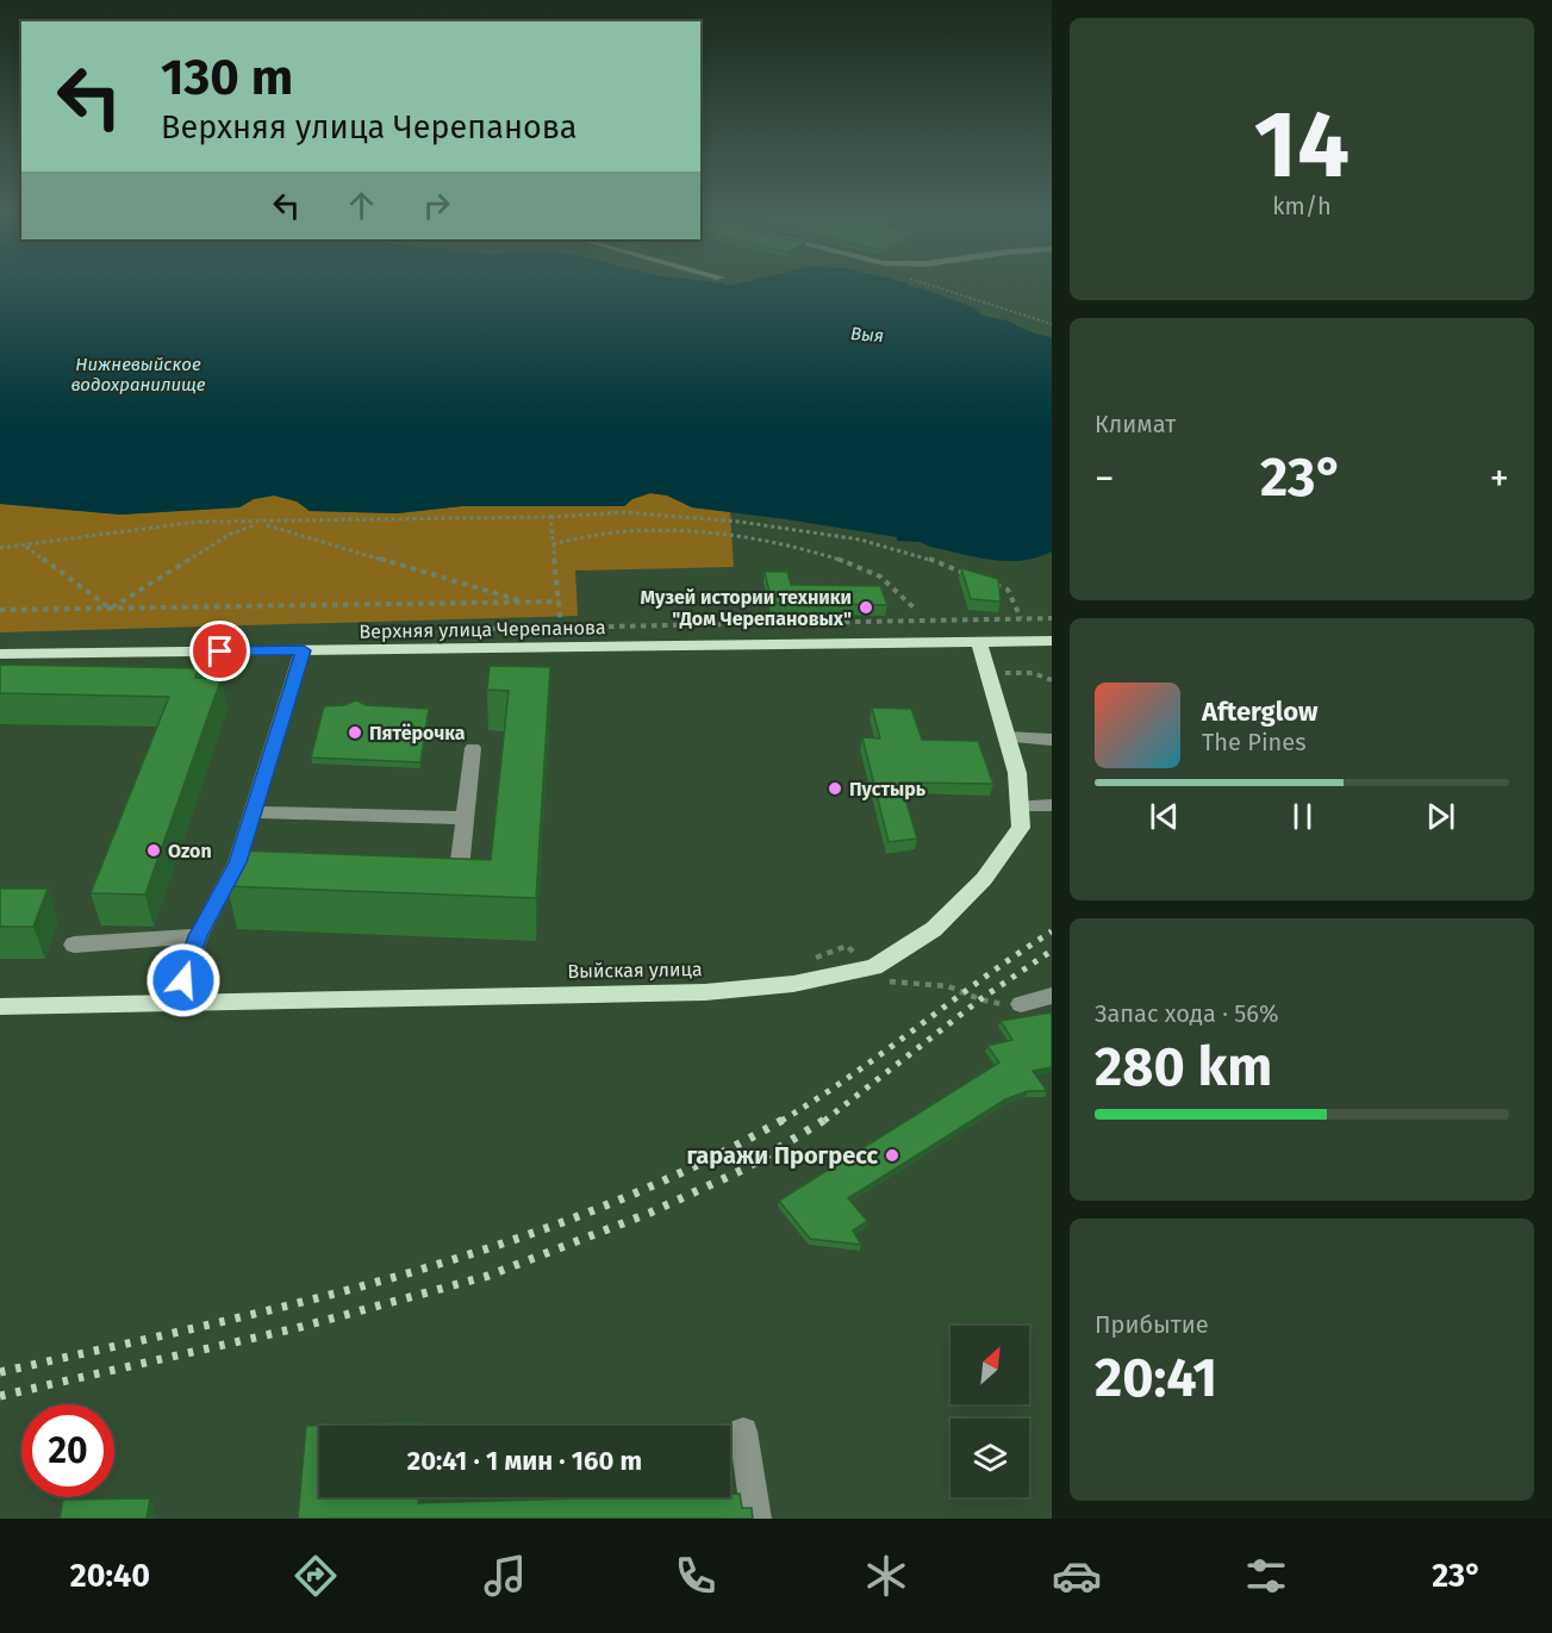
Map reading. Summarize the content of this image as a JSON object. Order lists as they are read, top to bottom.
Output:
{
  "streets": {
    "main road": ["Верхняя улица Черепанова", "Выйская улица"]
  },
  "crossings": [
    ["Верхняя улица Черепанова", "Выйская улица"]
  ],
  "water": ["Выя", "Нижневыйское водохранилище"],
  "places": [
    "Музей истории техники \"Дом Черепановых\"",
    "Пятёрочка",
    "Пустырь",
    "Ozon",
    "гаражи Прогресс"
  ],
  "north": "top right",
  "page": {
    "tile": [
      ["14", "km/h"],
      "Климат",
      ["Запас хода · 56%", "280 km"],
      ["Прибытие", "20:41"]
    ],
    "turn": ["130 m", "Верхняя улица Черепанова"],
    "heat": ["−", "23°", "+"],
    "song": ["Afterglow", "The Pines"],
    "limit": "20",
    "trip": "20:41 · 1 мин · 160 m",
    "tabs": ["20:40", "23°"]
  }
}
